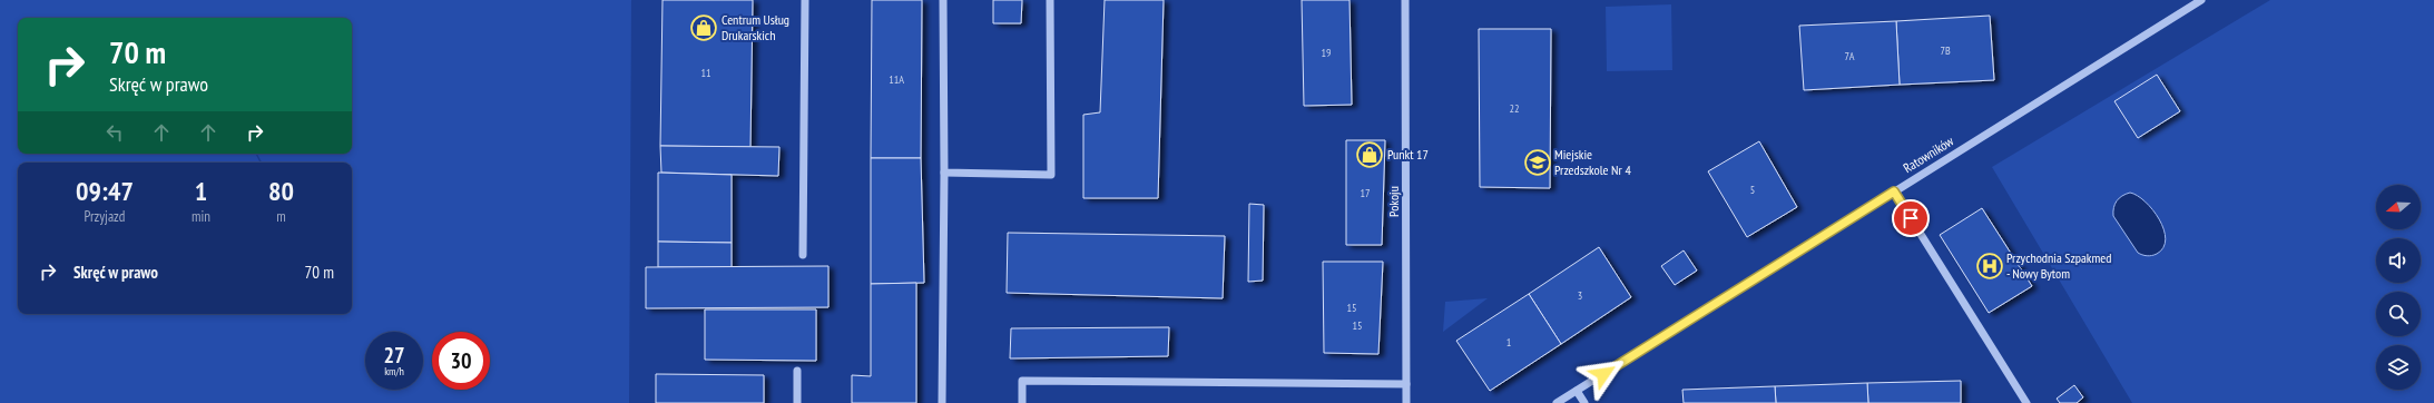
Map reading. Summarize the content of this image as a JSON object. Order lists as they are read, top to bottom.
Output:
{
  "streets": {
    "street": ["Ratowników", "Pokoju"]
  },
  "places": {
    "shop": ["Centrum Usług Drukarskich", "Punkt 17"],
    "school or university": ["Miejskie Przedszkole Nr 4"],
    "hospital": ["Przychodnia Szpakmed - Nowy Bytom"]
  },
  "house_numbers": [
    "7B",
    "19",
    "7A",
    "11",
    "11A",
    "22",
    "5",
    "17",
    "3",
    "15",
    "15",
    "1"
  ],
  "north": "left",
  "page": {
    "turn": ["70 m", "Skręć w prawo"],
    "eta": [
      "09:47",
      "Przyjazd",
      "1",
      "min",
      "80",
      "m"
    ],
    "list": [
      {
        "name": "Skręć w prawo",
        "value": "70 m"
      }
    ],
    "speed": "27 km/h",
    "limit": "30"
  }
}
